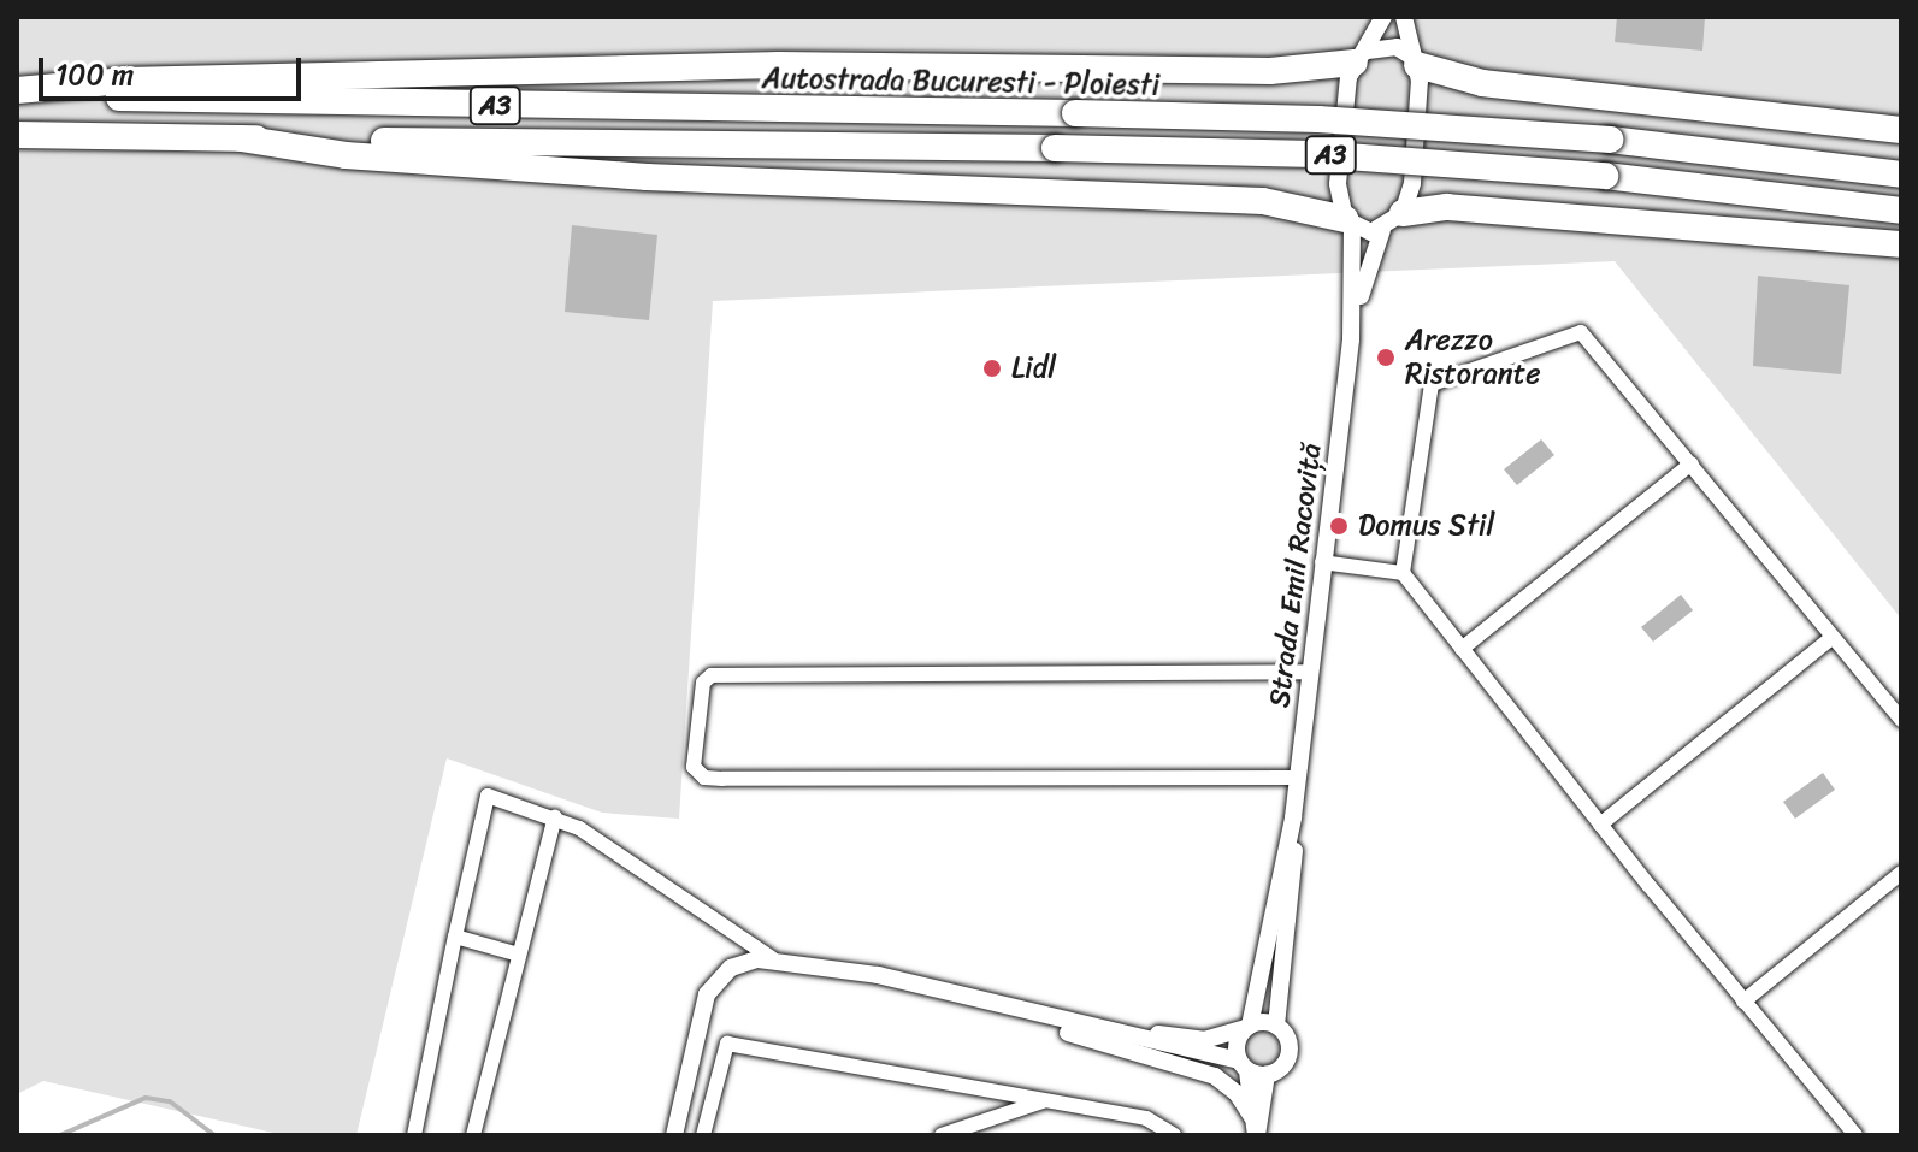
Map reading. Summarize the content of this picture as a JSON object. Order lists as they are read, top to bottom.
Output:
{
  "streets": {
    "highway": ["Autostrada Bucuresti - Ploiesti", "A3"],
    "street": ["Strada Emil Racoviță"]
  },
  "places": ["Arezzo Ristorante", "Lidl", "Domus Stil"],
  "scale_bar": "100 m"
}
